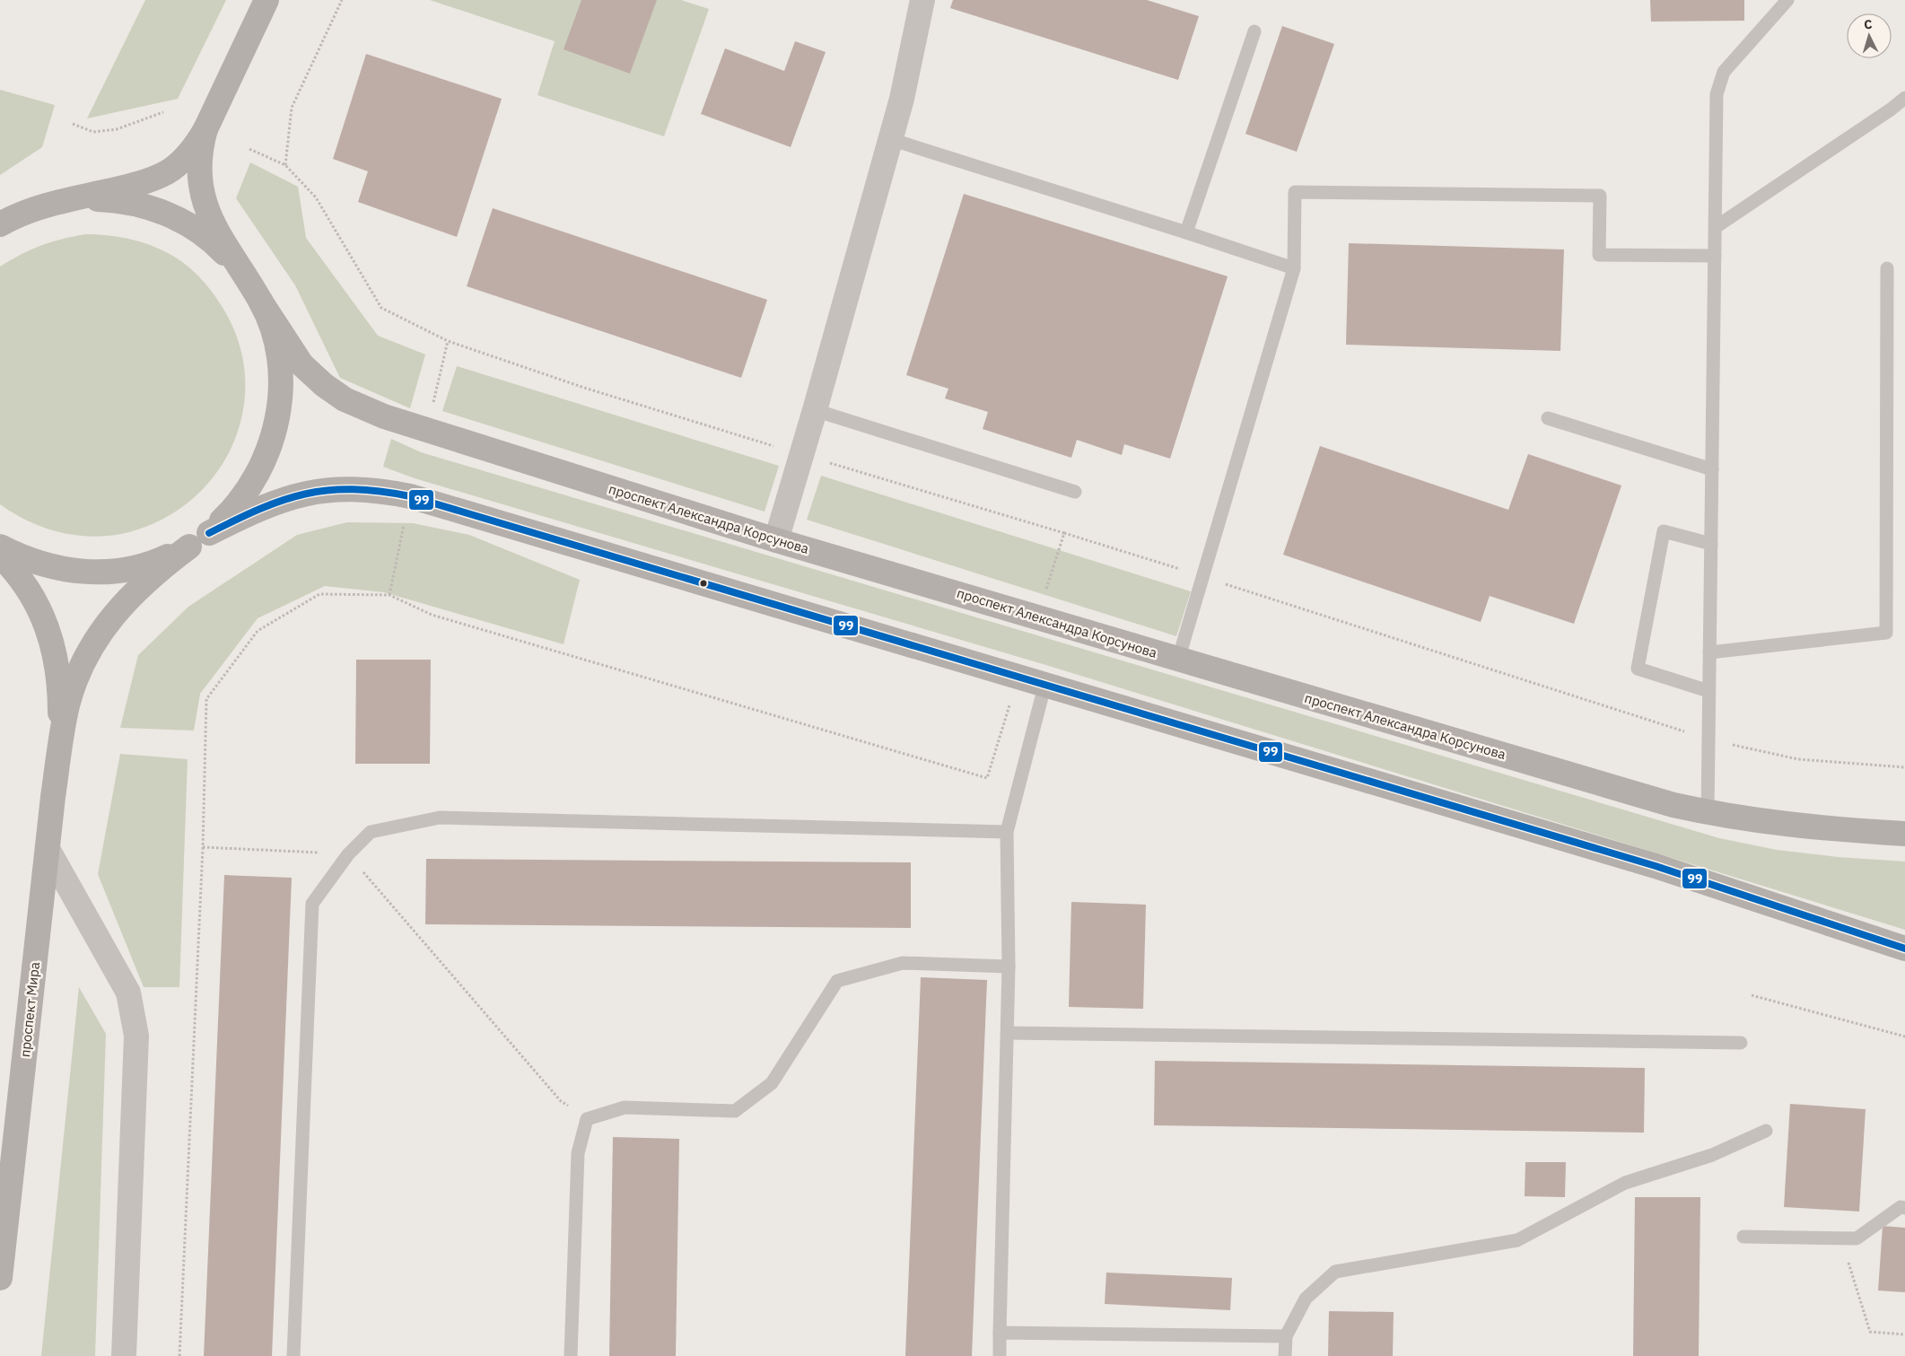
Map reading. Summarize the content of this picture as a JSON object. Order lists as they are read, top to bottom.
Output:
{
  "streets": {
    "main road": ["проспект Александра Корсунова", "проспект Мира"]
  },
  "lines": ["transit line 99"],
  "north": "top"
}
